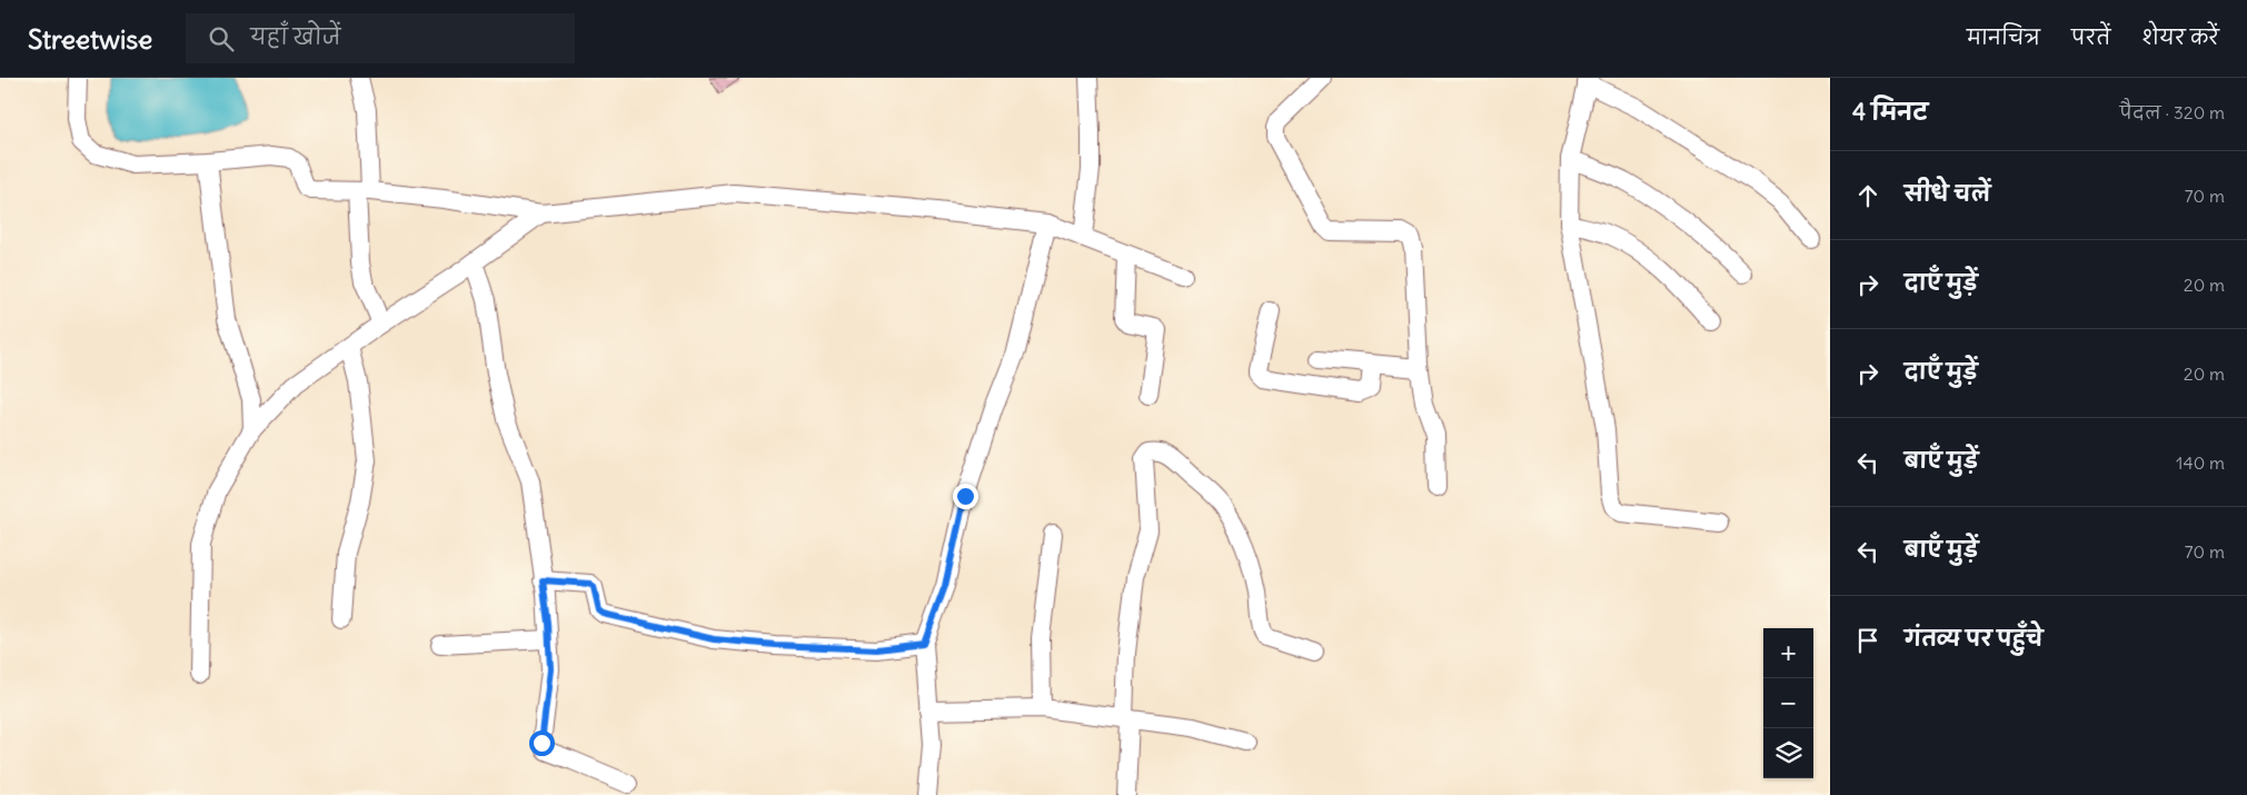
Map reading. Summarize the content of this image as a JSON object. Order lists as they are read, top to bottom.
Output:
{
  "page": {
    "header": "Streetwise",
    "search": "यहाँ खोजें",
    "nav": ["मानचित्र", "परतें", "शेयर करें"],
    "heading": ["4 मिनट", "पैदल · 320 m"],
    "list": [
      ["सीधे चलें", "70 m"],
      ["दाएँ मुड़ें", "20 m"],
      ["दाएँ मुड़ें", "20 m"],
      ["बाएँ मुड़ें", "140 m"],
      ["बाएँ मुड़ें", "70 m"],
      "गंतव्य पर पहुँचे"
    ],
    "map_buttons": ["+", "−"]
  }
}
